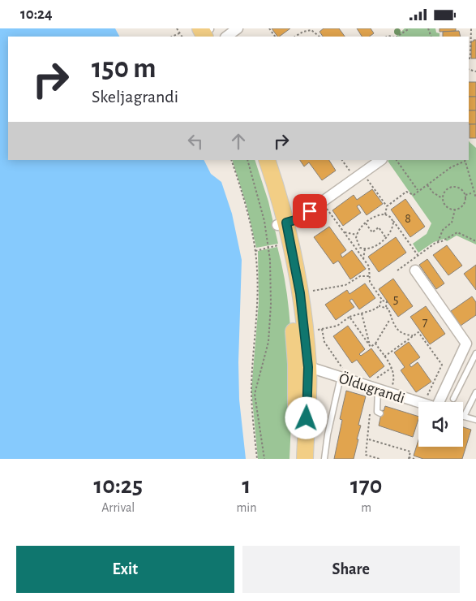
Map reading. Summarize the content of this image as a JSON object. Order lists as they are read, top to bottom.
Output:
{
  "streets": {
    "street": ["Öldugrandi"]
  },
  "house_numbers": ["8", "5", "7"],
  "page": {
    "status": "10:24",
    "turn": ["150 m", "Skeljagrandi"],
    "eta": [
      "10:25",
      "Arrival",
      "1",
      "min",
      "170",
      "m"
    ],
    "buttons": ["Exit", "Share"]
  }
}
